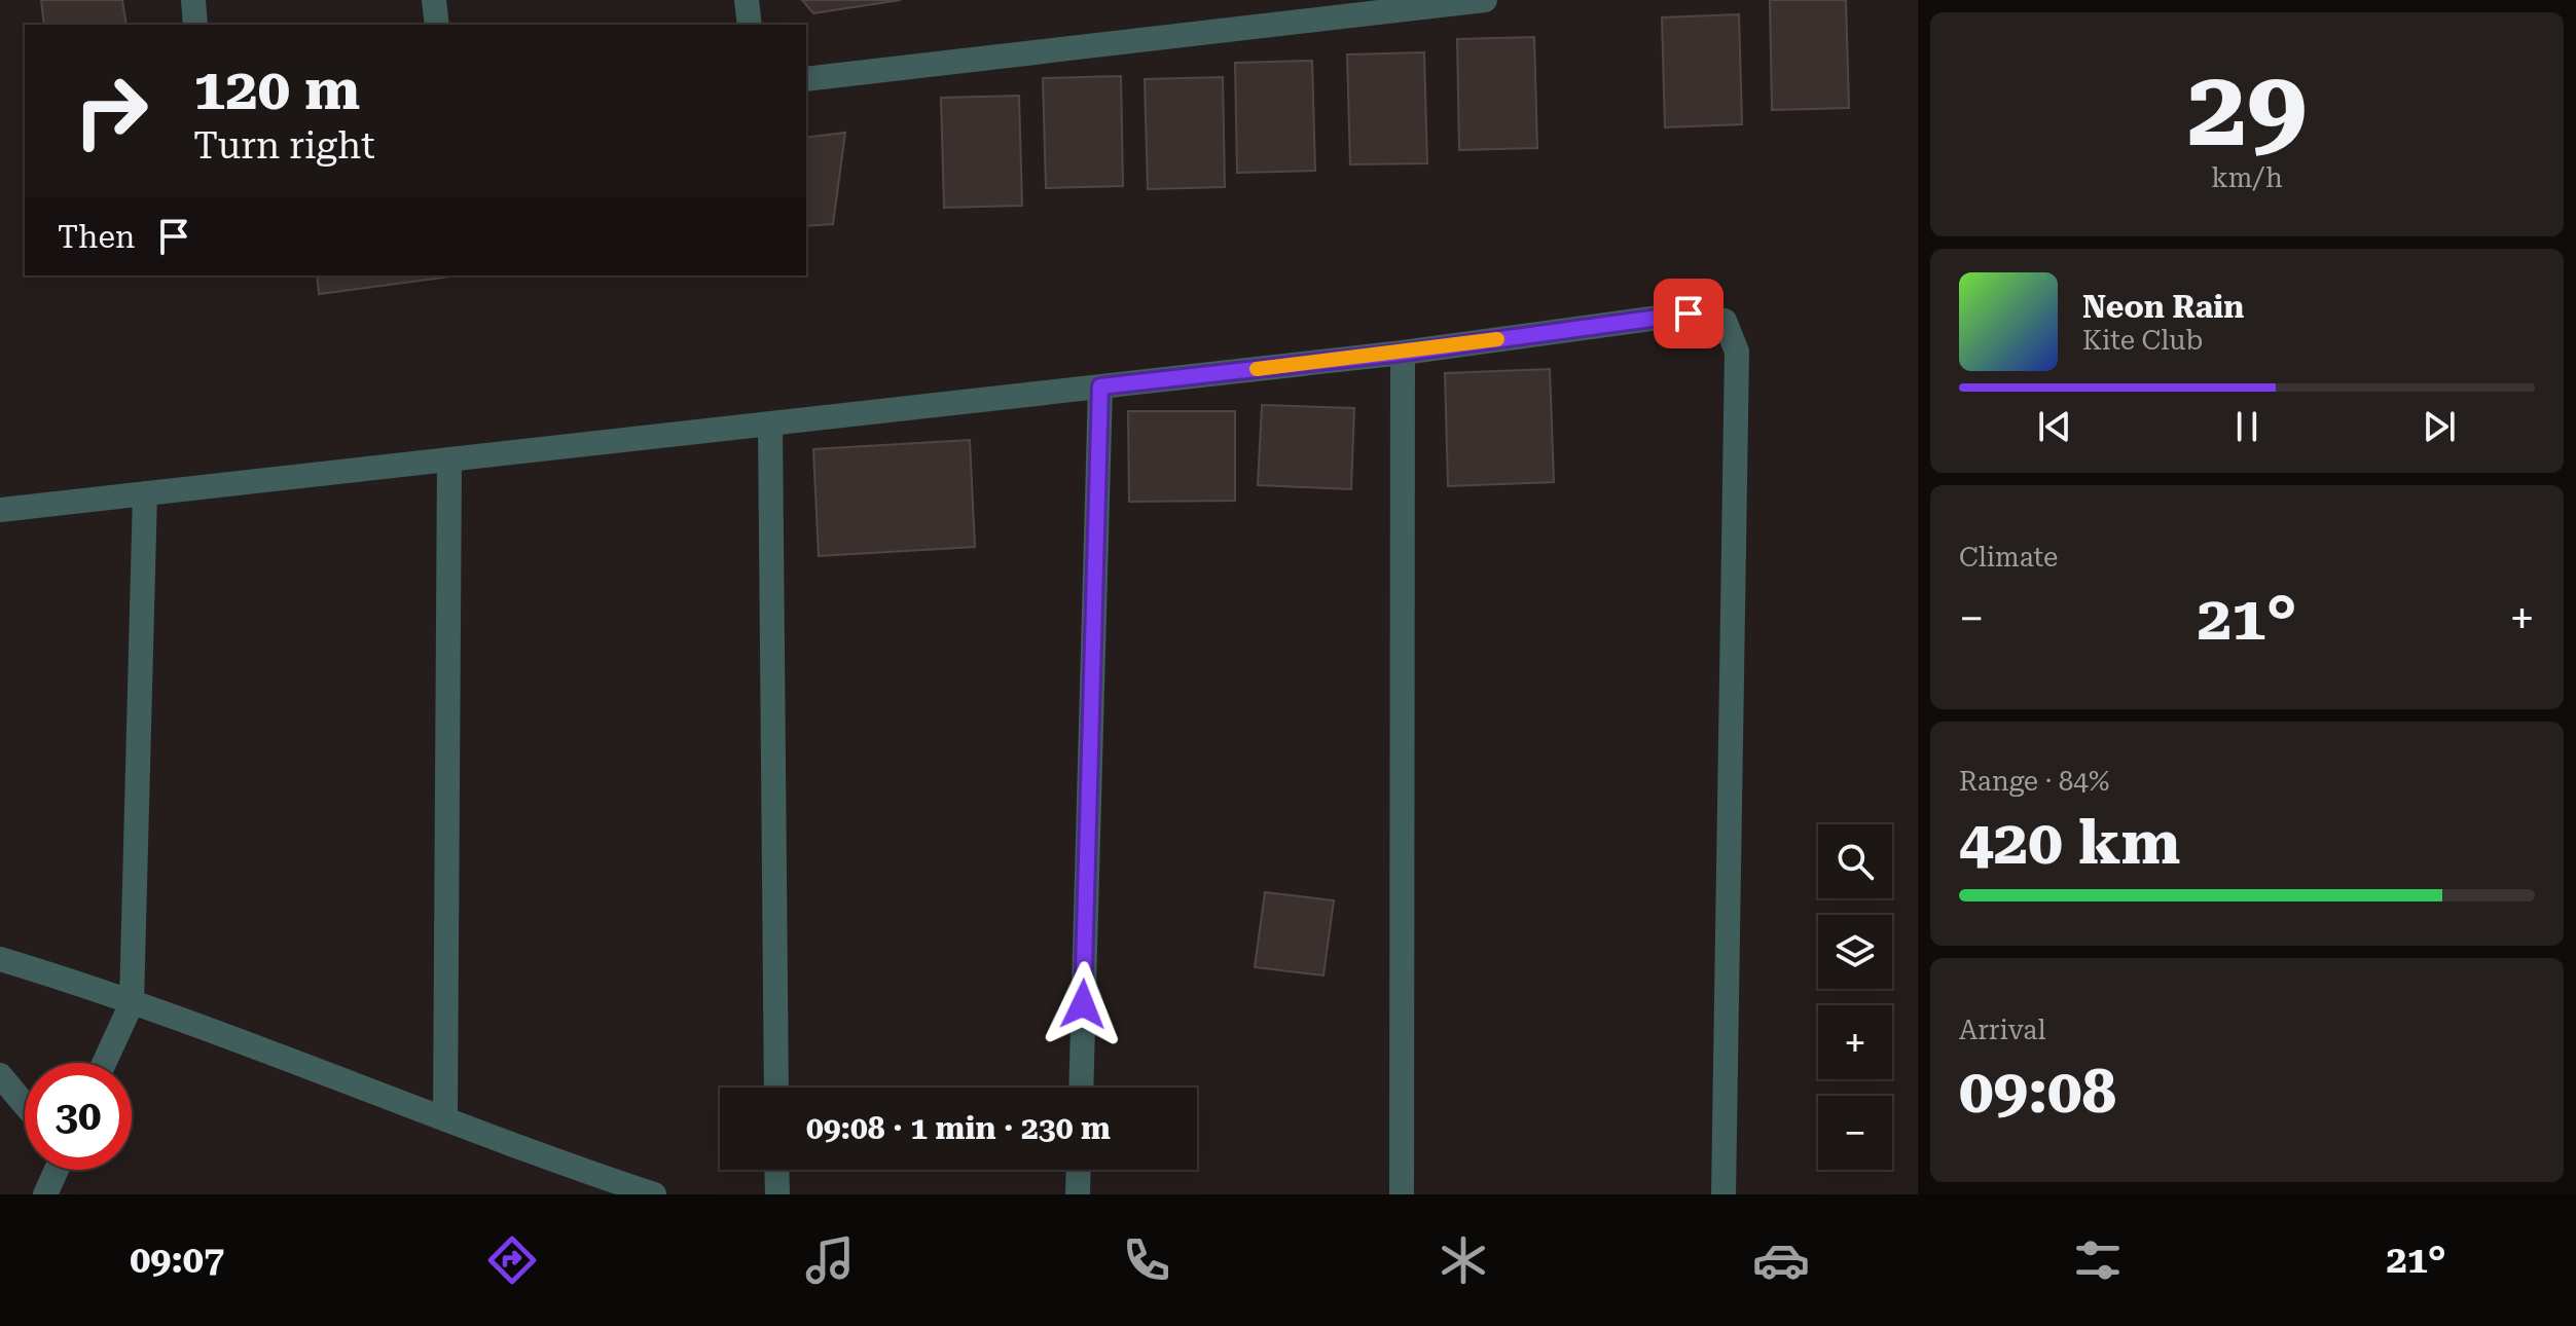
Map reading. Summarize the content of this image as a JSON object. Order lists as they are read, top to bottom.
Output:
{
  "page": {
    "tile": [
      ["29", "km/h"],
      "Climate",
      ["Range · 84%", "420 km"],
      ["Arrival", "09:08"]
    ],
    "turn": ["120 m", "Turn right"],
    "then": "Then",
    "song": ["Neon Rain", "Kite Club"],
    "heat": ["−", "21°", "+"],
    "map_buttons": ["+", "−"],
    "limit": "30",
    "trip": "09:08 · 1 min · 230 m",
    "tabs": ["09:07", "21°"]
  }
}
